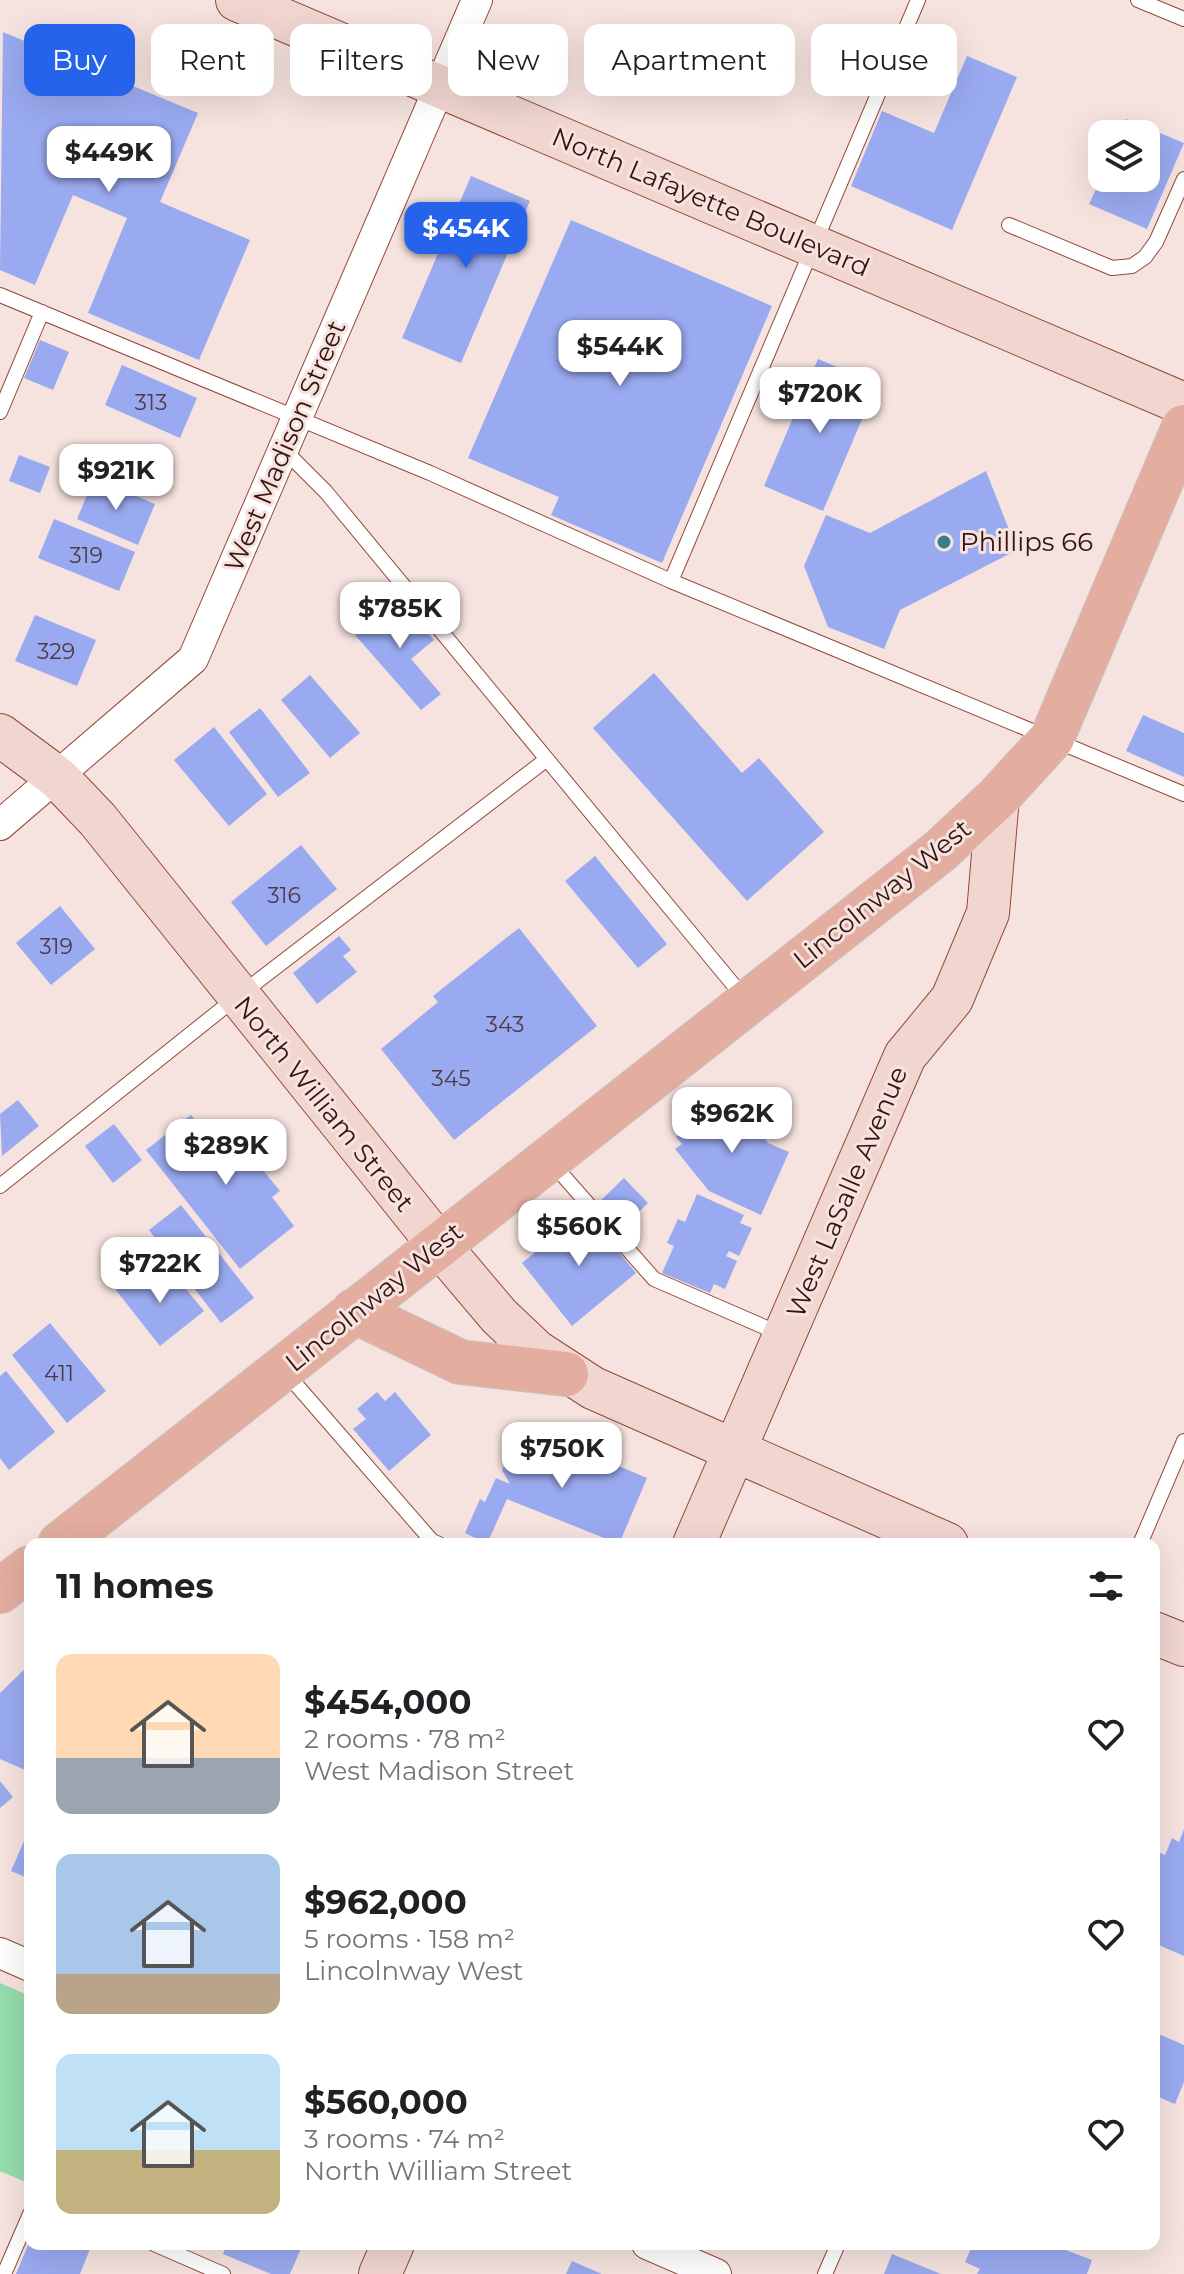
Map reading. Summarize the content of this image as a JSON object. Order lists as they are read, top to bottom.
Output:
{
  "streets": {
    "main road": ["Lincolnway West"],
    "street": [
      "North Lafayette Boulevard",
      "West Madison Street",
      "North William Street",
      "West LaSalle Avenue"
    ]
  },
  "crossings": [
    ["North Lafayette Boulevard", "West Madison Street"],
    ["West Madison Street", "North William Street"],
    ["Lincolnway West", "North William Street"],
    ["Lincolnway West", "West LaSalle Avenue"],
    ["North William Street", "West LaSalle Avenue"]
  ],
  "places": ["Phillips 66"],
  "house_numbers": [
    "313",
    "319",
    "329",
    "316",
    "319",
    "343",
    "345",
    "411"
  ],
  "page": {
    "chip": [
      "Buy",
      "Rent",
      "Filters",
      "New",
      "Apartment",
      "House"
    ],
    "price": [
      "$449K",
      "$454K",
      "$544K",
      "$720K",
      "$921K",
      "$785K",
      "$962K",
      "$289K",
      "$560K",
      "$722K",
      "$750K"
    ],
    "heading": "11 homes",
    "list": [
      {
        "name": "$454,000",
        "note": "2 rooms · 78 m² · West Madison Street"
      },
      {
        "name": "$962,000",
        "note": "5 rooms · 158 m² · Lincolnway West"
      },
      {
        "name": "$560,000",
        "note": "3 rooms · 74 m² · North William Street"
      }
    ]
  }
}
